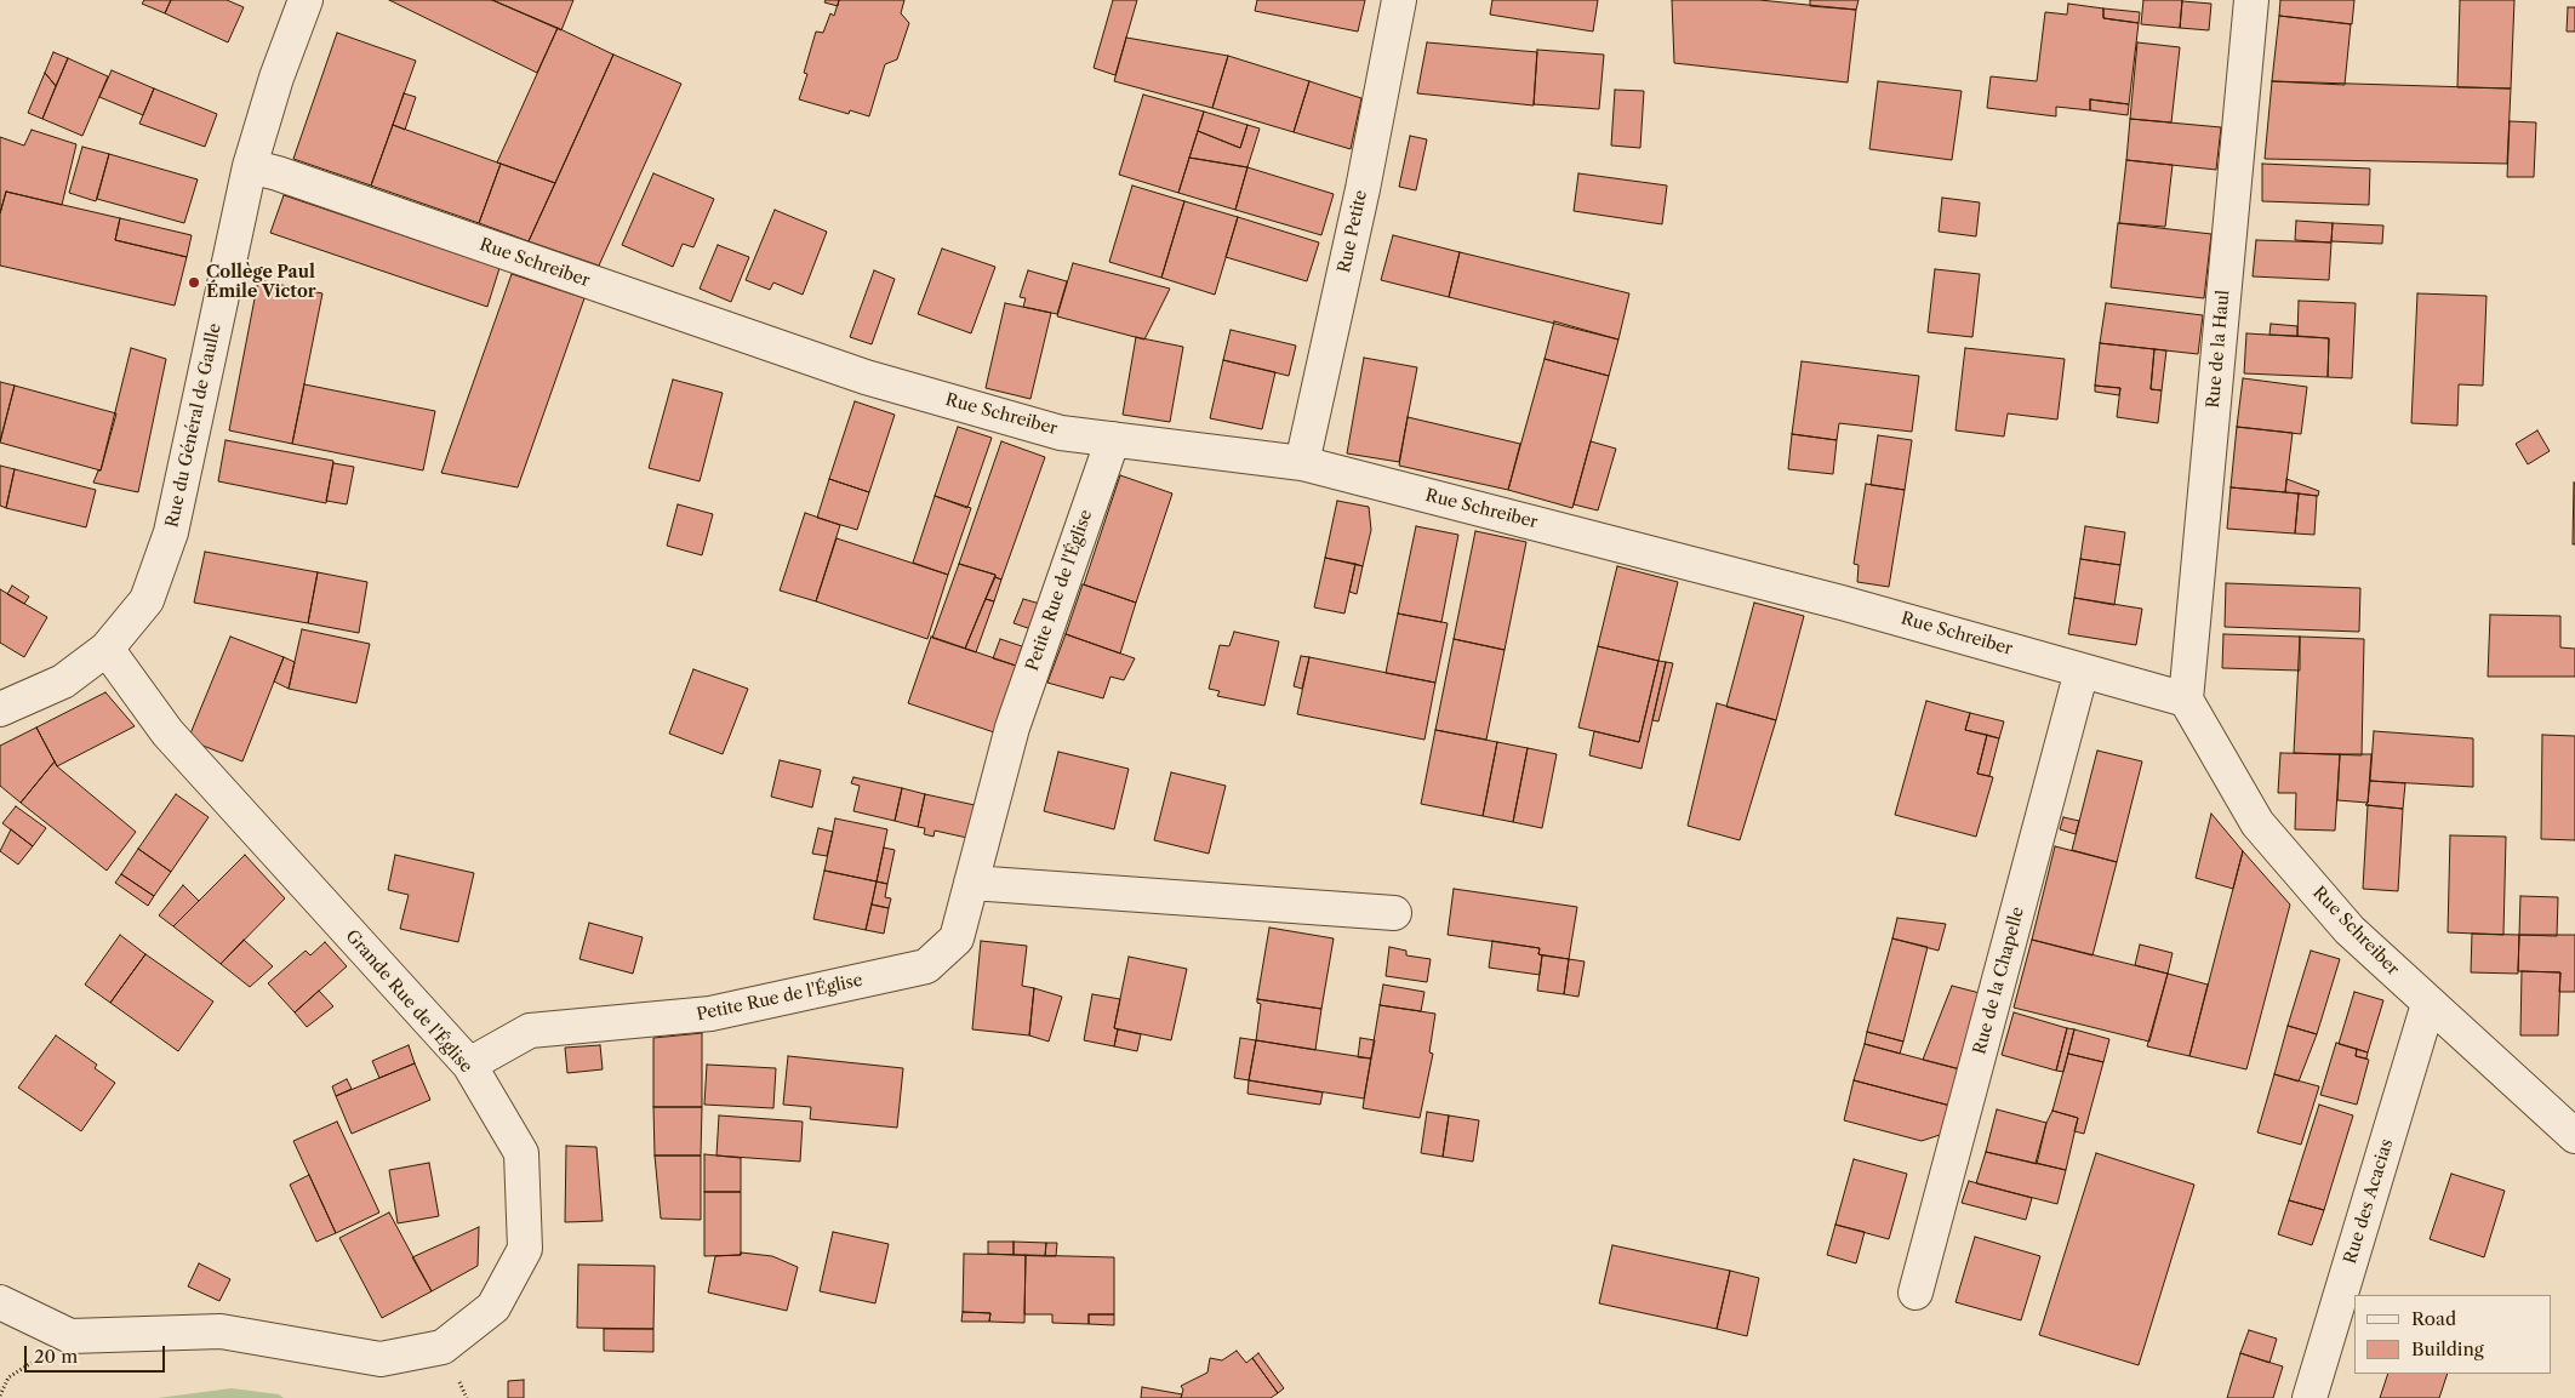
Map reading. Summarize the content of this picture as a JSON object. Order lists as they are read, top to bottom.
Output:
{
  "streets": {
    "street": [
      "Rue Petite",
      "Rue Schreiber",
      "Rue de la Haul",
      "Rue du Général de Gaulle",
      "Petite Rue de l'Église",
      "Rue de la Chapelle",
      "Grande Rue de l'Église",
      "Rue des Acacias"
    ]
  },
  "crossings": [
    ["Rue Petite", "Rue Schreiber"],
    ["Rue Schreiber", "Rue de la Haul"],
    ["Rue Schreiber", "Rue du Général de Gaulle"],
    ["Rue Schreiber", "Petite Rue de l'Église"],
    ["Rue Schreiber", "Rue de la Chapelle"],
    ["Rue Schreiber", "Rue des Acacias"],
    ["Rue du Général de Gaulle", "Grande Rue de l'Église"],
    ["Petite Rue de l'Église", "Grande Rue de l'Église"]
  ],
  "places": ["Collège Paul Émile Victor"],
  "legend": ["Road", "Building"],
  "scale_bar": "20 m"
}
